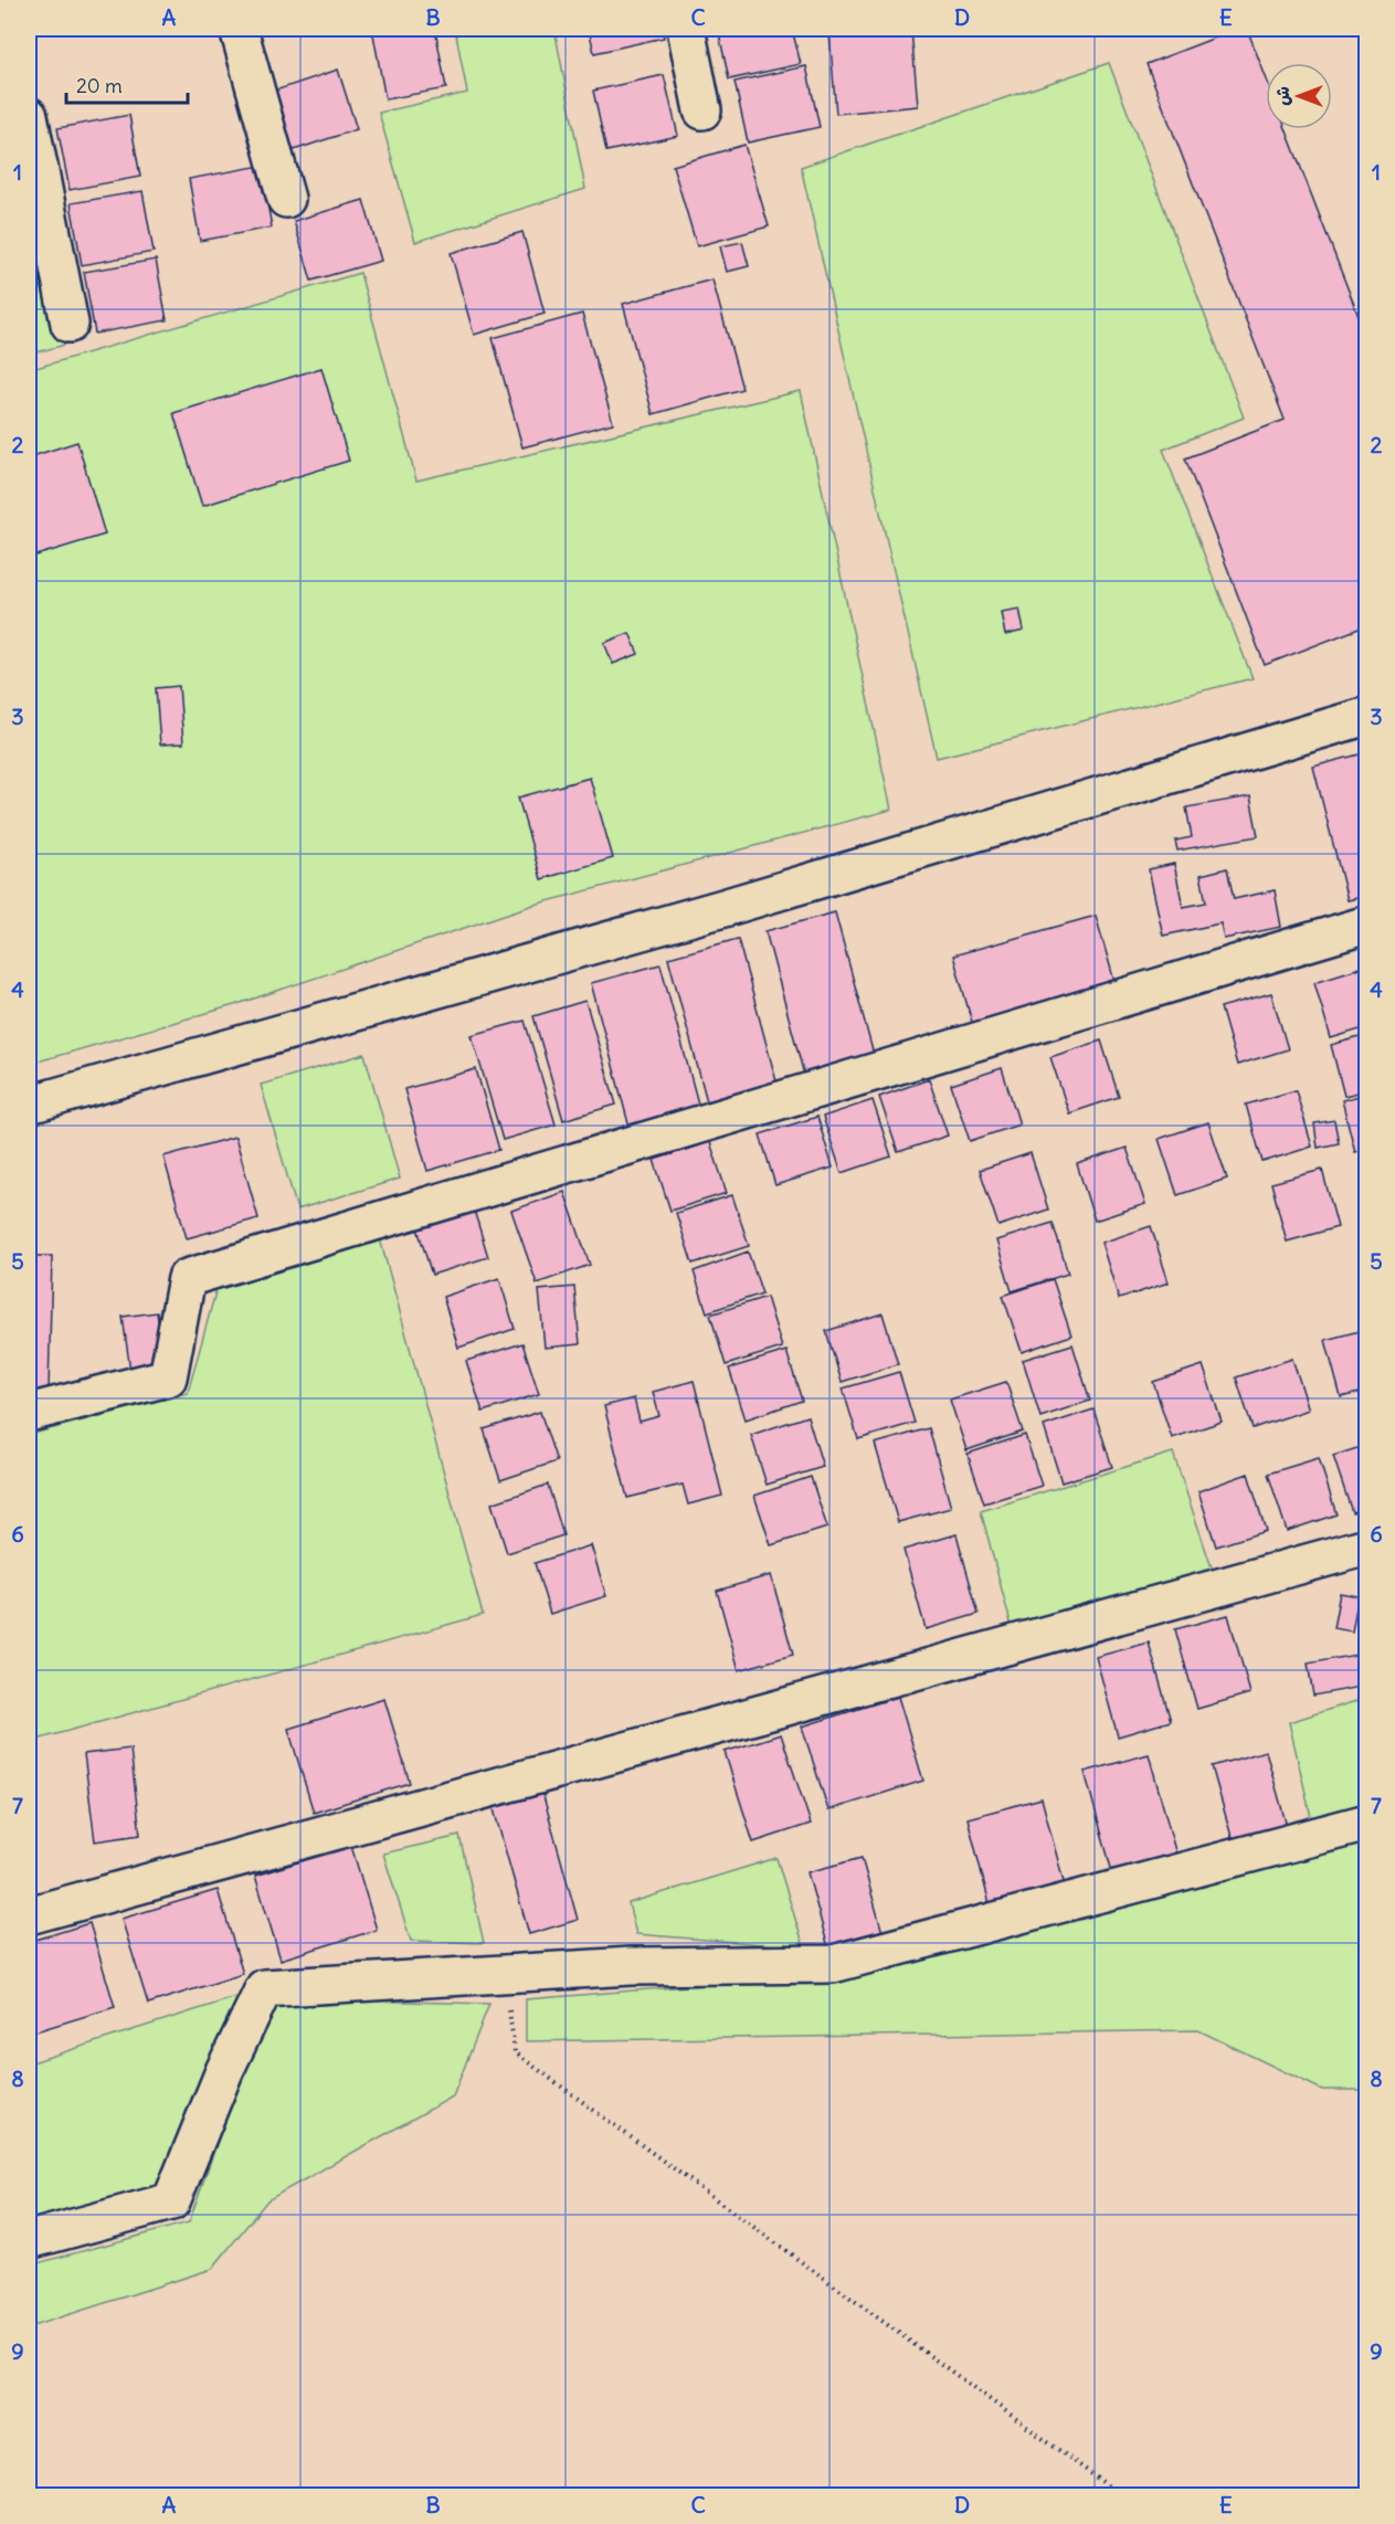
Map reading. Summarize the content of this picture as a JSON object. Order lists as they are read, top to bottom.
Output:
{
  "scale_bar": "20 m",
  "north": "left",
  "grid": {
    "columns": [
      "A",
      "B",
      "C",
      "D",
      "E"
    ],
    "rows": [
      "1",
      "2",
      "3",
      "4",
      "5",
      "6",
      "7",
      "8",
      "9"
    ]
  }
}
